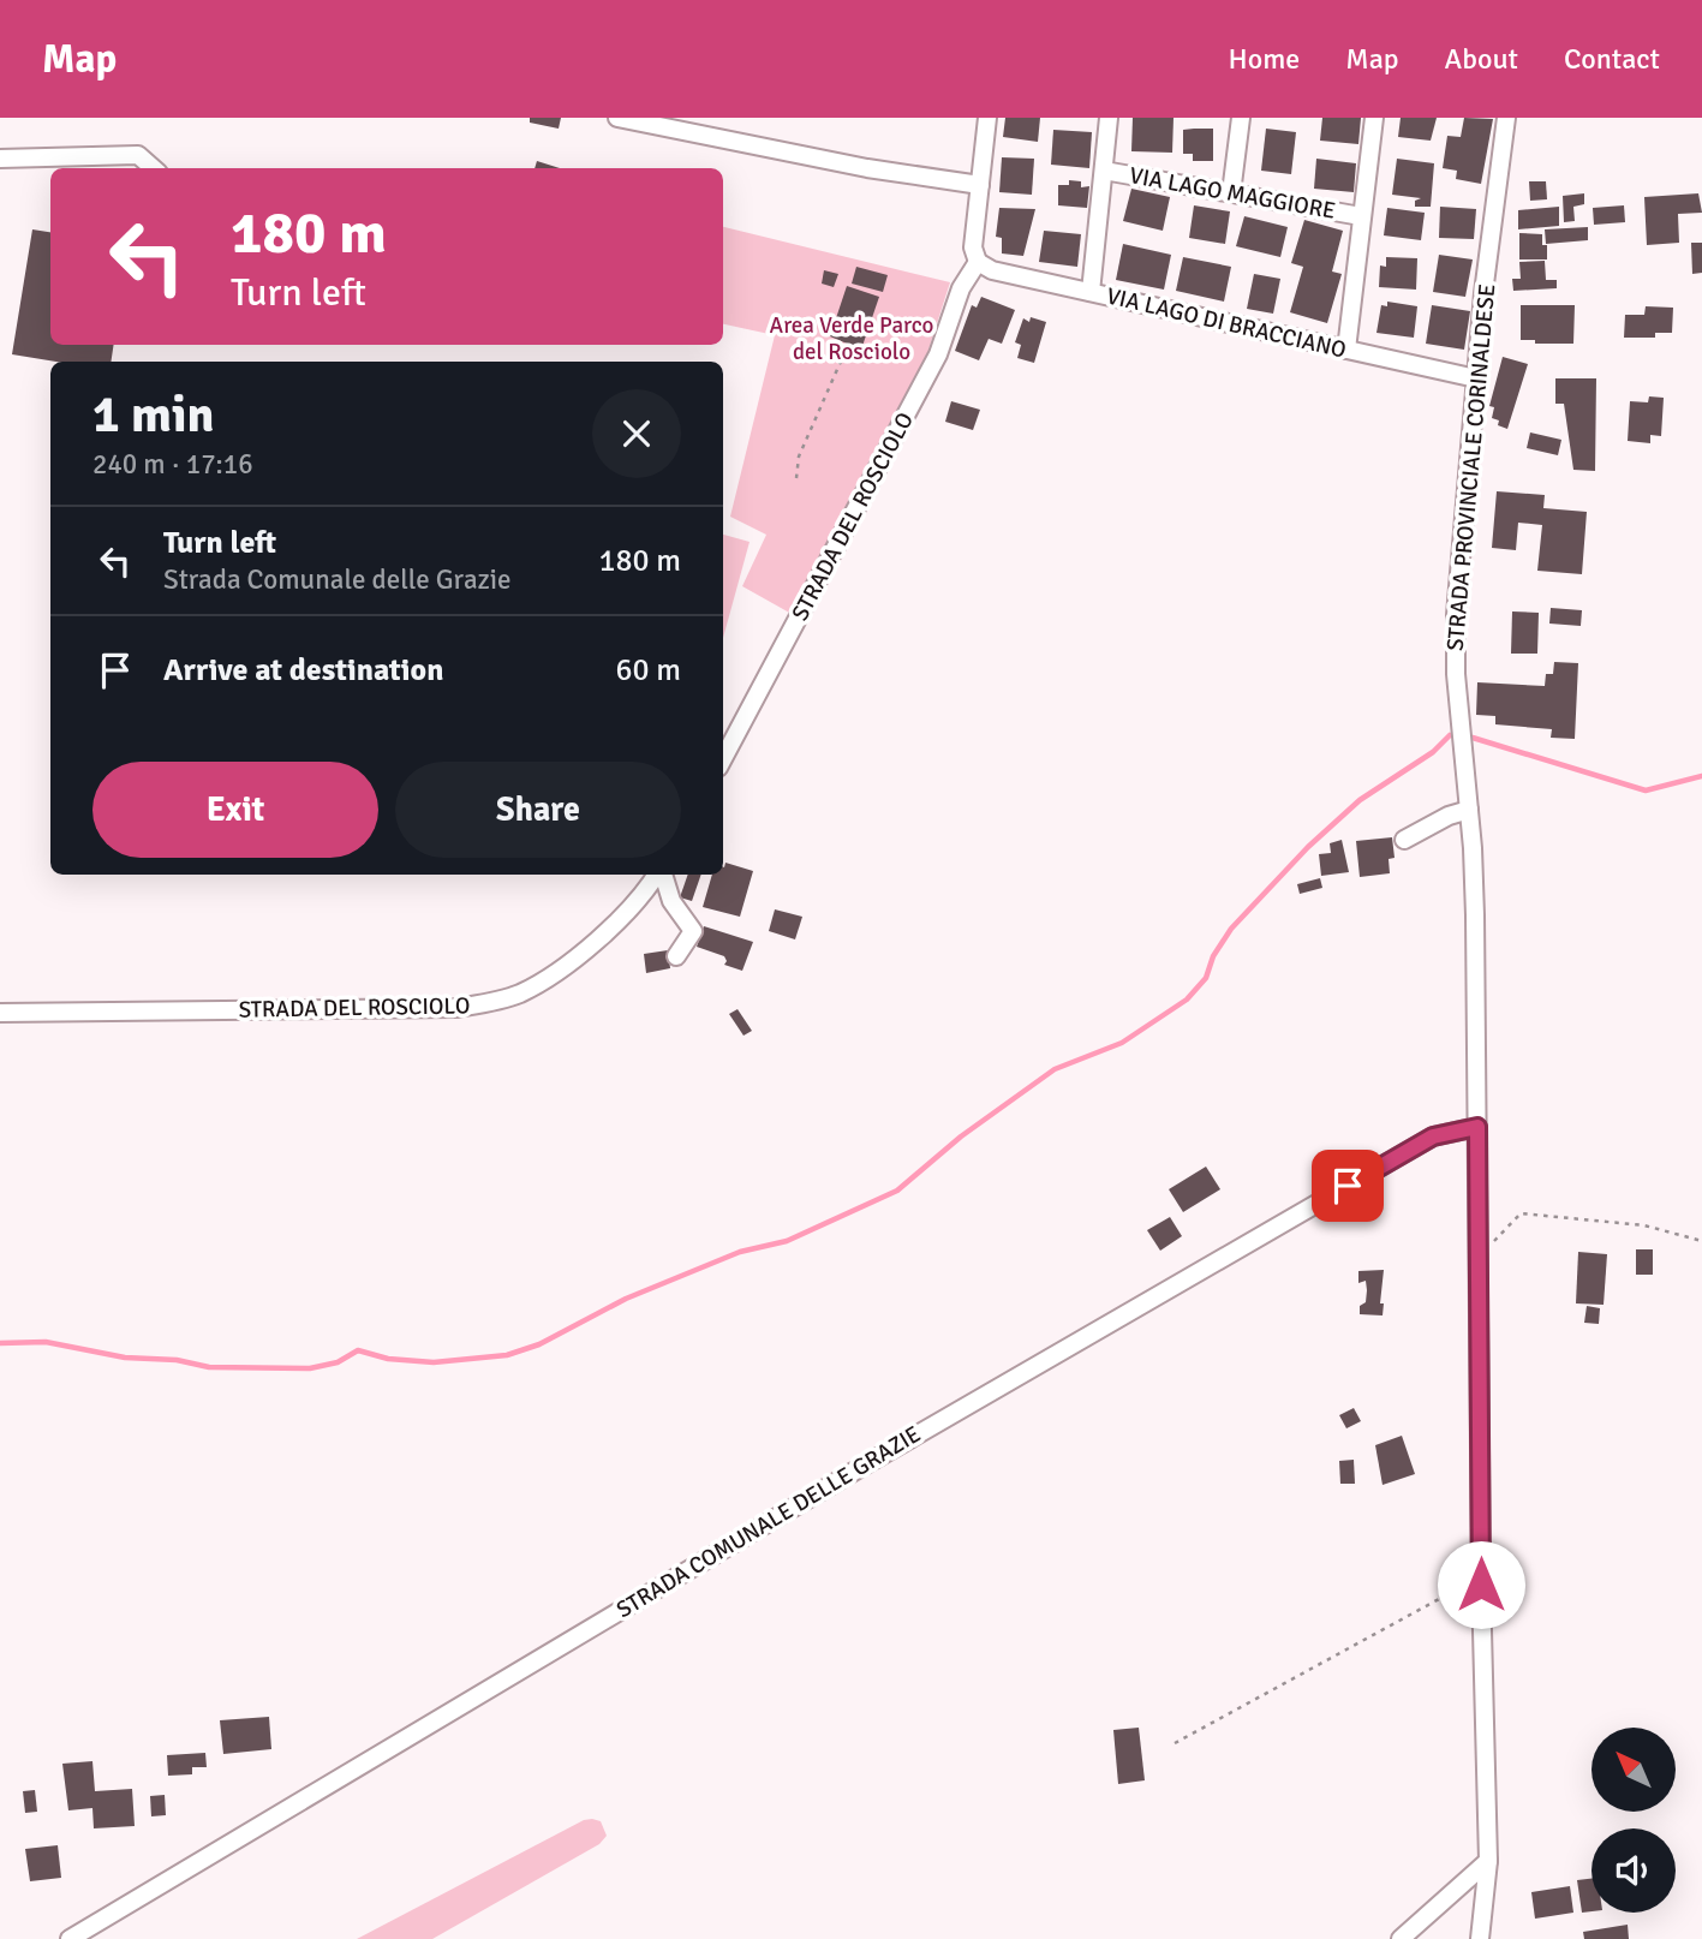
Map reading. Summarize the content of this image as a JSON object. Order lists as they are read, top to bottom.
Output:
{
  "streets": {
    "street": [
      "VIA LAGO MAGGIORE",
      "VIA LAGO DI BRACCIANO",
      "STRADA PROVINCIALE CORINALDESE",
      "STRADA DEL ROSCIOLO",
      "STRADA COMUNALE DELLE GRAZIE"
    ]
  },
  "crossings": [
    ["VIA LAGO DI BRACCIANO", "STRADA PROVINCIALE CORINALDESE"],
    ["VIA LAGO DI BRACCIANO", "STRADA DEL ROSCIOLO"],
    ["STRADA PROVINCIALE CORINALDESE", "STRADA COMUNALE DELLE GRAZIE"]
  ],
  "parks": ["Area Verde Parco del Rosciolo"],
  "north": "top left",
  "page": {
    "header": "Map",
    "nav": [
      "Home",
      "Map",
      "About",
      "Contact"
    ],
    "turn": ["180 m", "Turn left"],
    "heading": ["1 min", "240 m · 17:16"],
    "list": [
      {
        "name": "Turn left",
        "note": "Strada Comunale delle Grazie",
        "value": "180 m"
      },
      {
        "name": "Arrive at destination",
        "value": "60 m"
      }
    ],
    "buttons": ["Exit", "Share"]
  }
}
